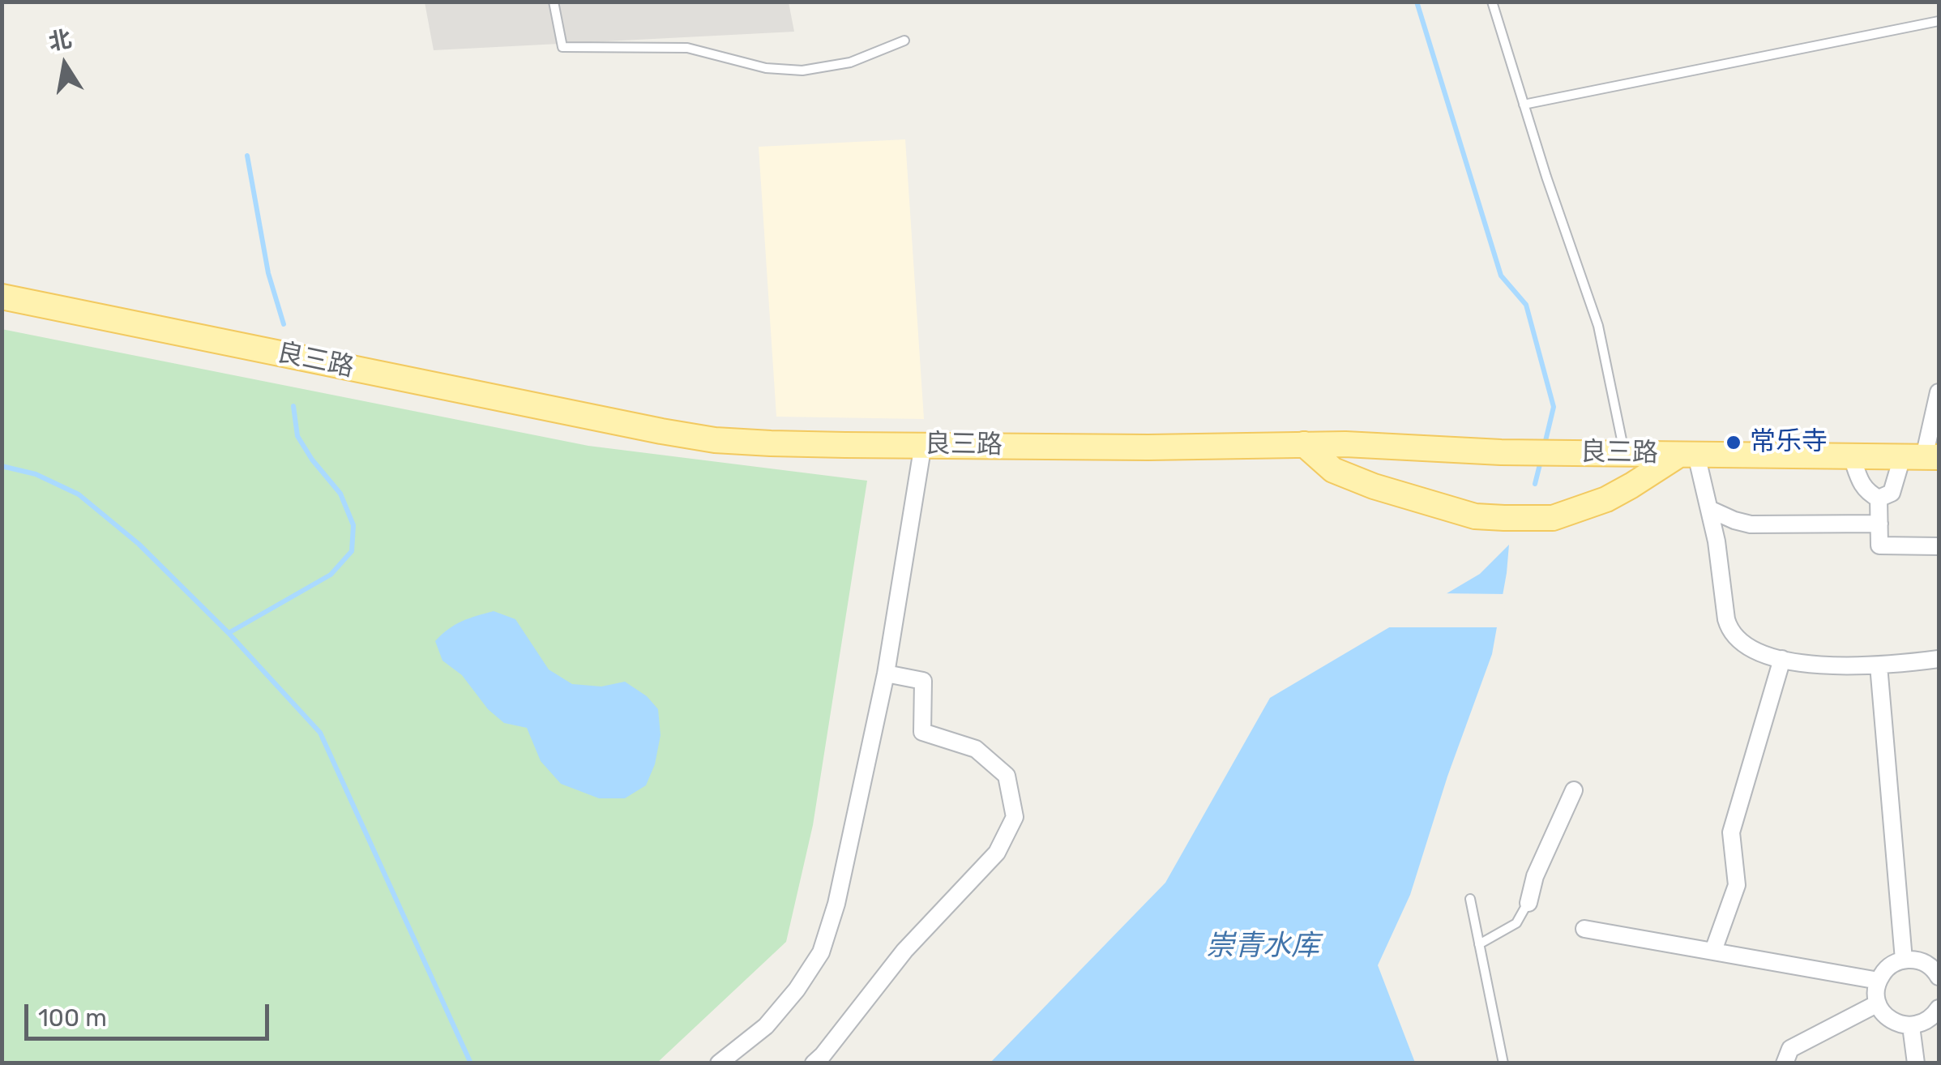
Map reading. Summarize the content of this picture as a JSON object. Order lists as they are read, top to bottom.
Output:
{
  "streets": {
    "main road": ["良三路"]
  },
  "water": ["崇青水库"],
  "places": ["常乐寺"],
  "scale_bar": "100 m",
  "north": "top"
}
